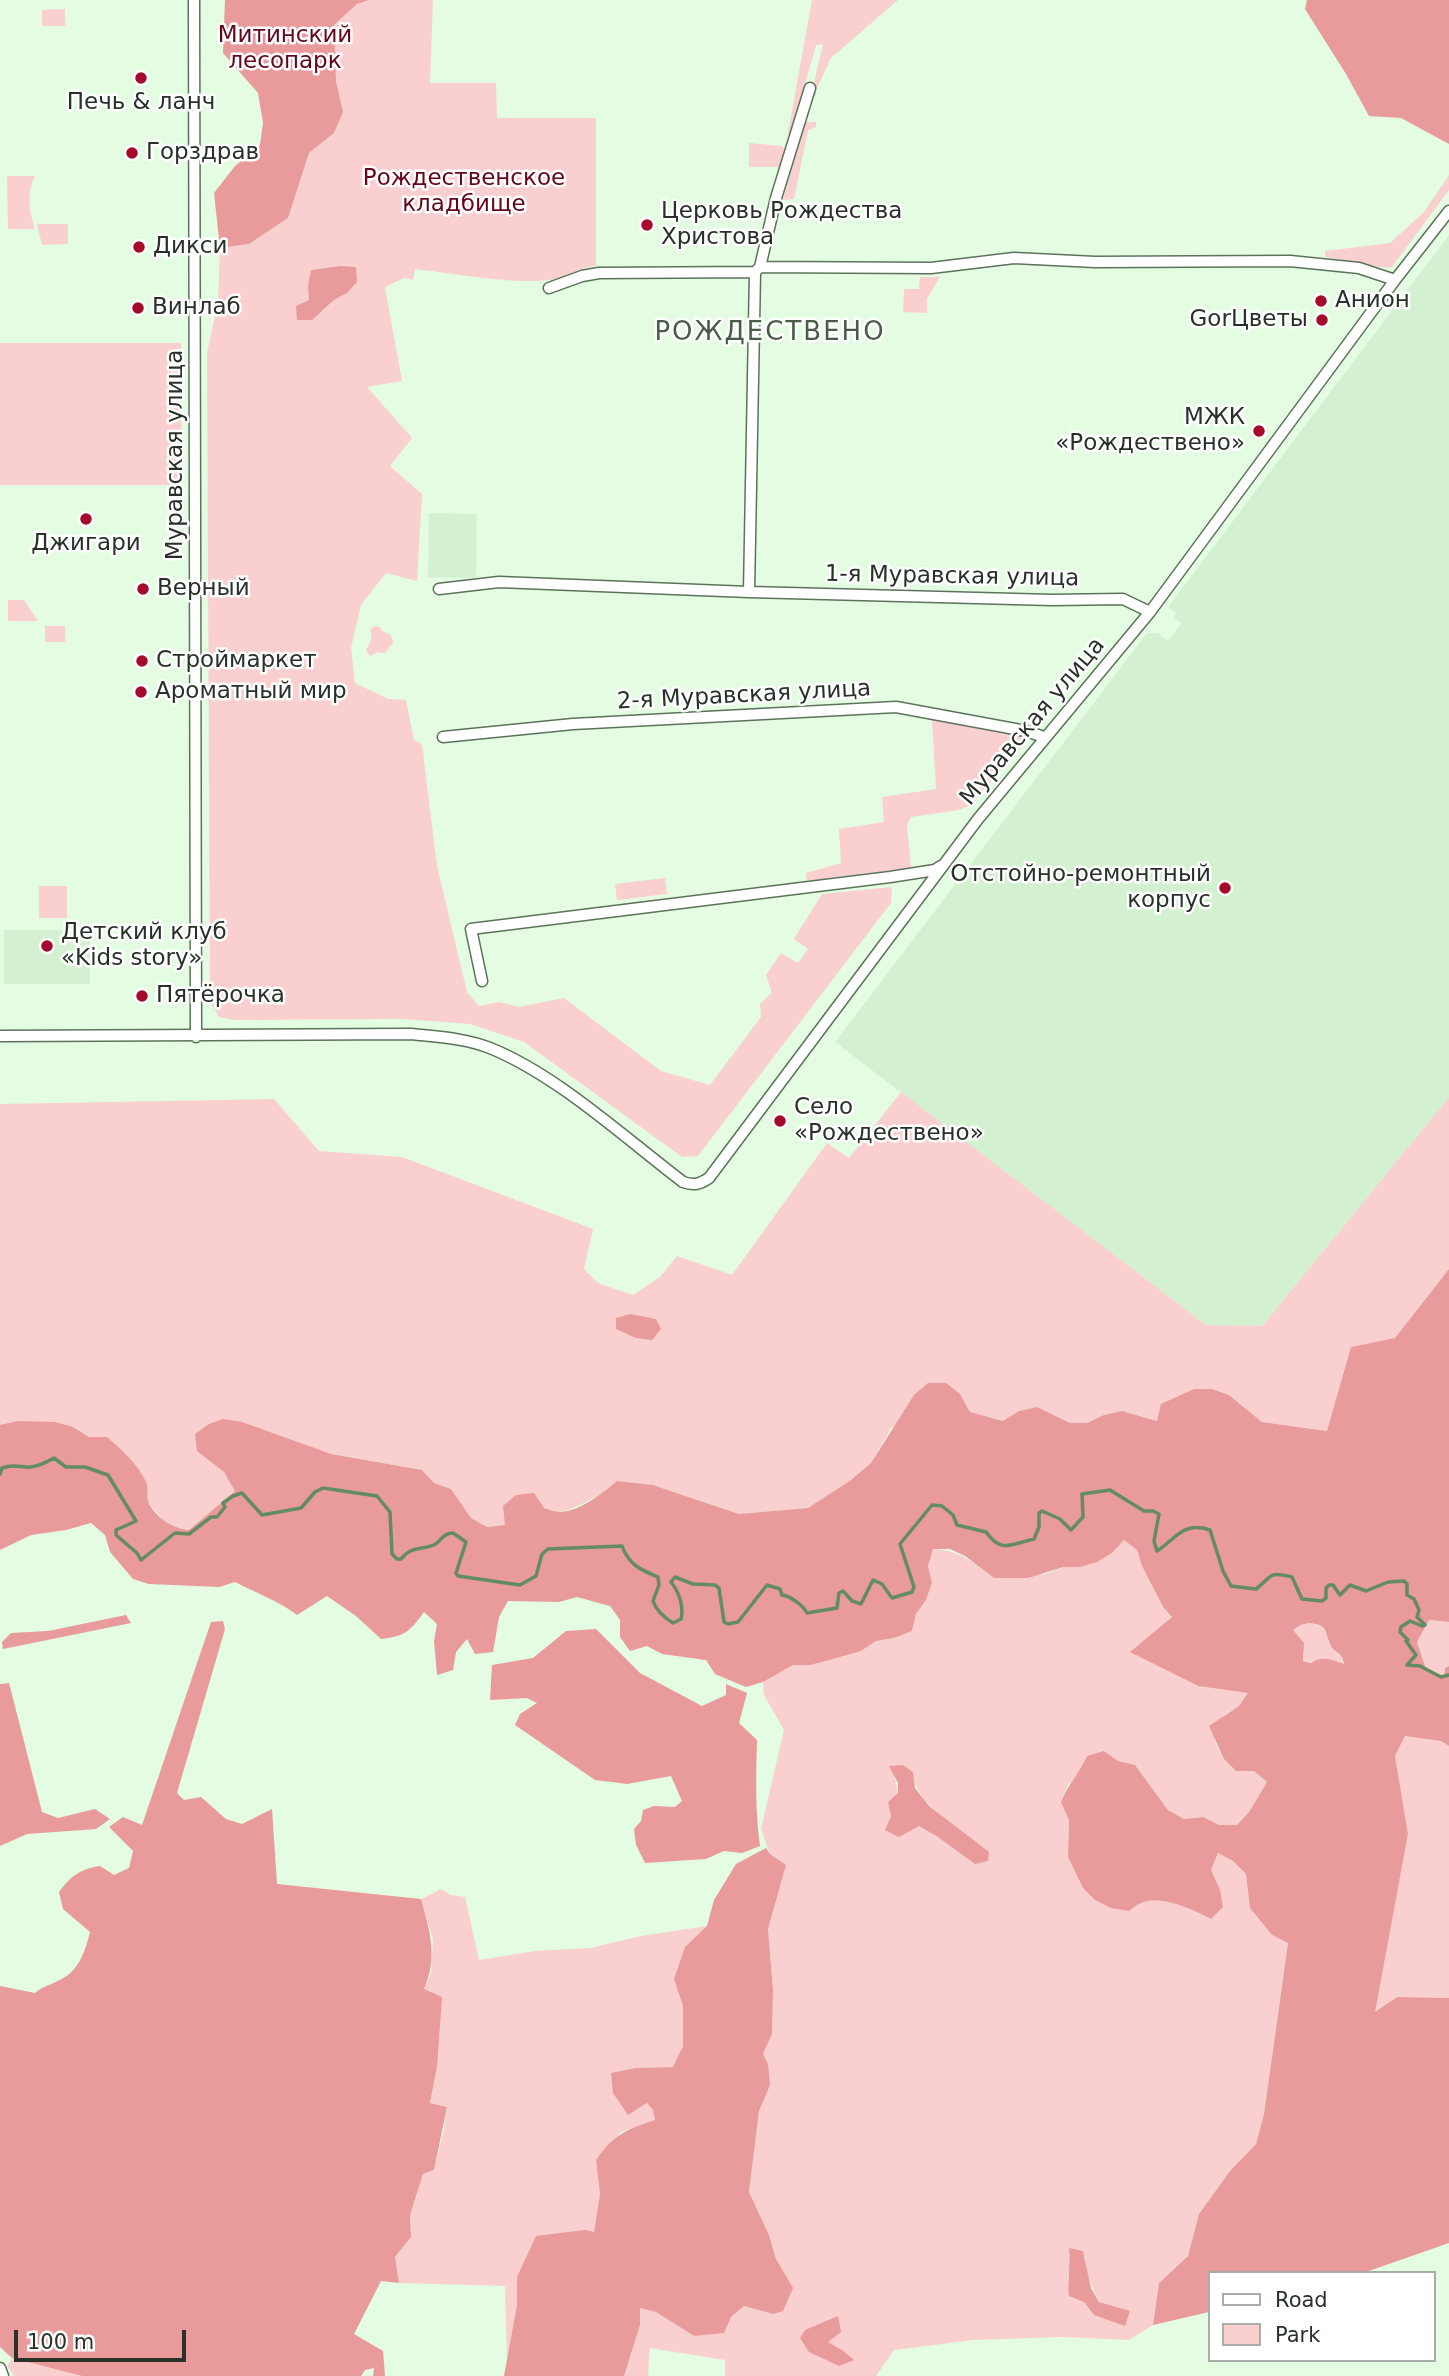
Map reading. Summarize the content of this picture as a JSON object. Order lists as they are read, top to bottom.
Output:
{
  "streets": {
    "street": ["Муравская улица", "1-я Муравская улица", "2-я Муравская улица"]
  },
  "crossings": [
    ["Муравская улица", "1-я Муравская улица"],
    ["Муравская улица", "2-я Муравская улица"]
  ],
  "districts": ["РОЖДЕСТВЕНО"],
  "parks": ["Митинский лесопарк", "Рождественское кладбище"],
  "places": [
    "Печь & ланч",
    "Горздрав",
    "Церковь Рождества Христова",
    "Дикси",
    "Анион",
    "Винлаб",
    "GorЦветы",
    "МЖК «Рождествено»",
    "Джигари",
    "Верный",
    "Строймаркет",
    "Ароматный мир",
    "Отстойно-ремонтный корпус",
    "Детский клуб «Kids story»",
    "Пятёрочка",
    "Село «Рождествено»"
  ],
  "legend": ["Road", "Park"],
  "scale_bar": "100 m"
}
